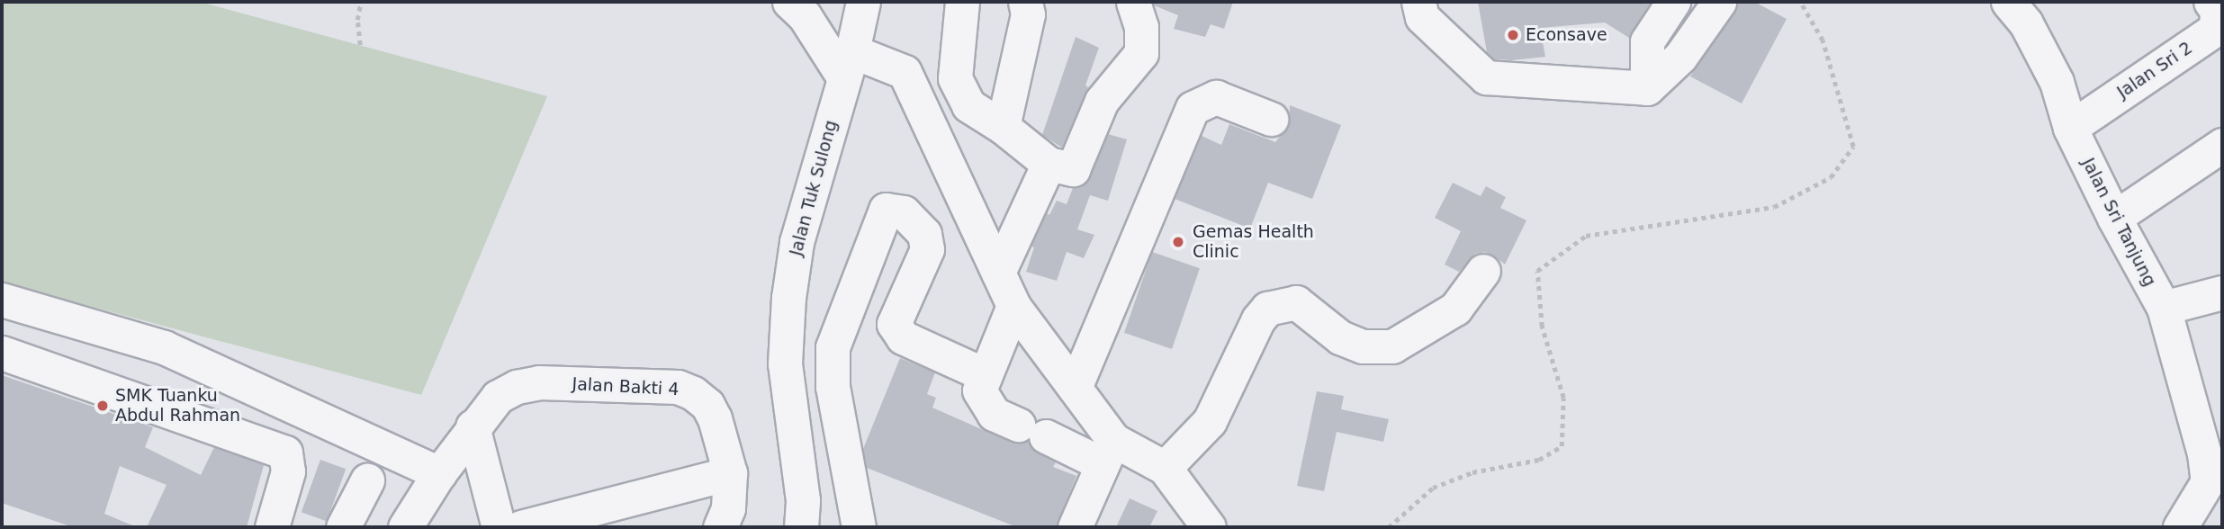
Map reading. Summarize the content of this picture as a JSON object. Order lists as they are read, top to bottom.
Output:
{
  "streets": {
    "street": [
      "Jalan Sri 2",
      "Jalan Tuk Sulong",
      "Jalan Sri Tanjung",
      "Jalan Bakti 4"
    ]
  },
  "crossings": [
    ["Jalan Sri 2", "Jalan Sri Tanjung"]
  ],
  "places": ["Econsave", "Gemas Health Clinic", "SMK Tuanku Abdul Rahman"]
}
